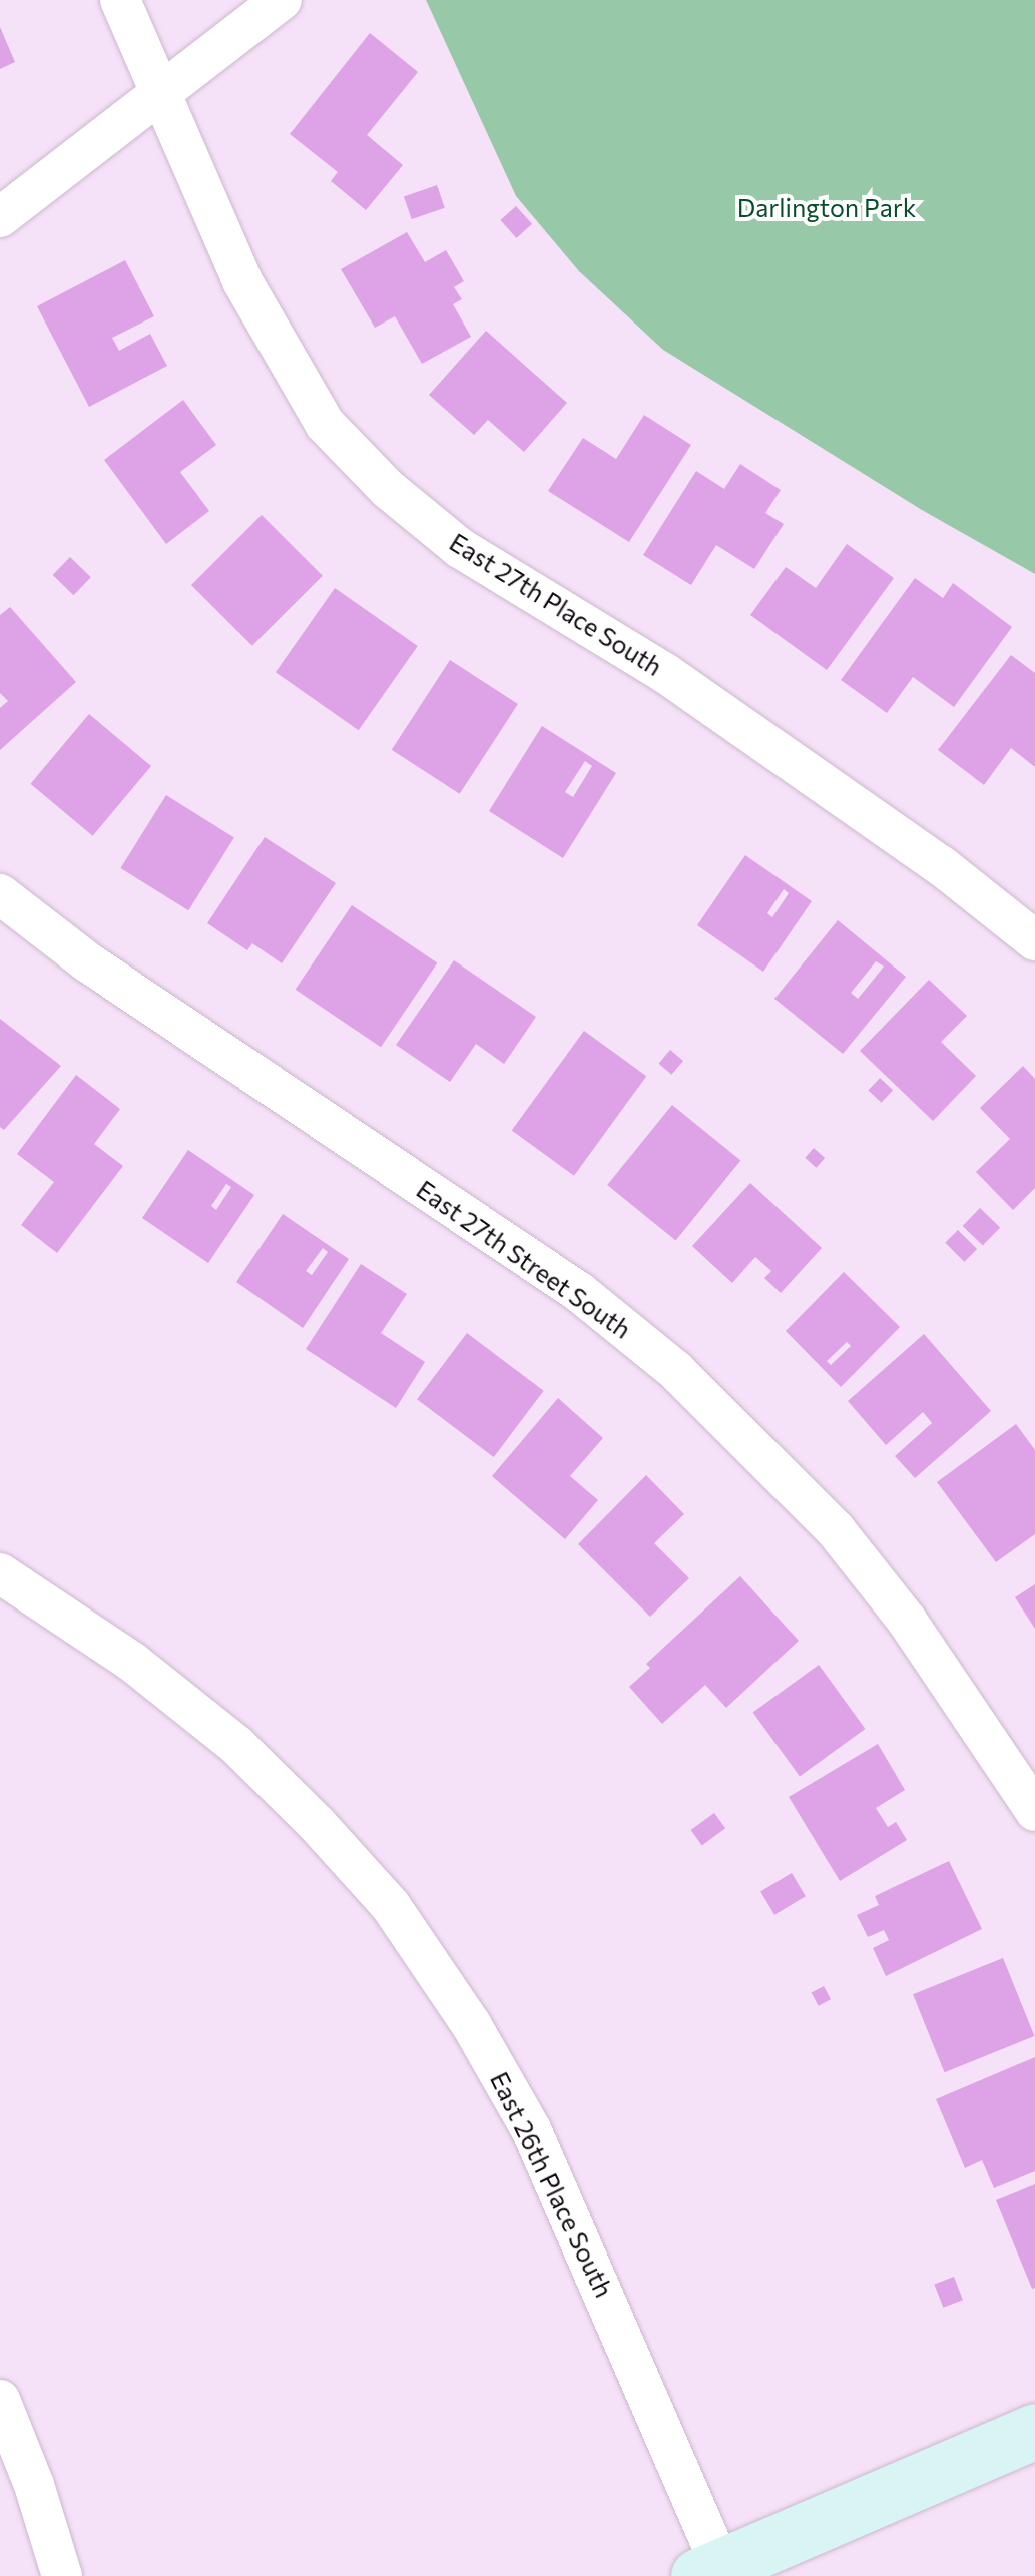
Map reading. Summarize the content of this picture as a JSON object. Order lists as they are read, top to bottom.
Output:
{
  "streets": {
    "street": ["East 27th Place South", "East 27th Street South", "East 26th Place South"]
  },
  "parks": ["Darlington Park"]
}
